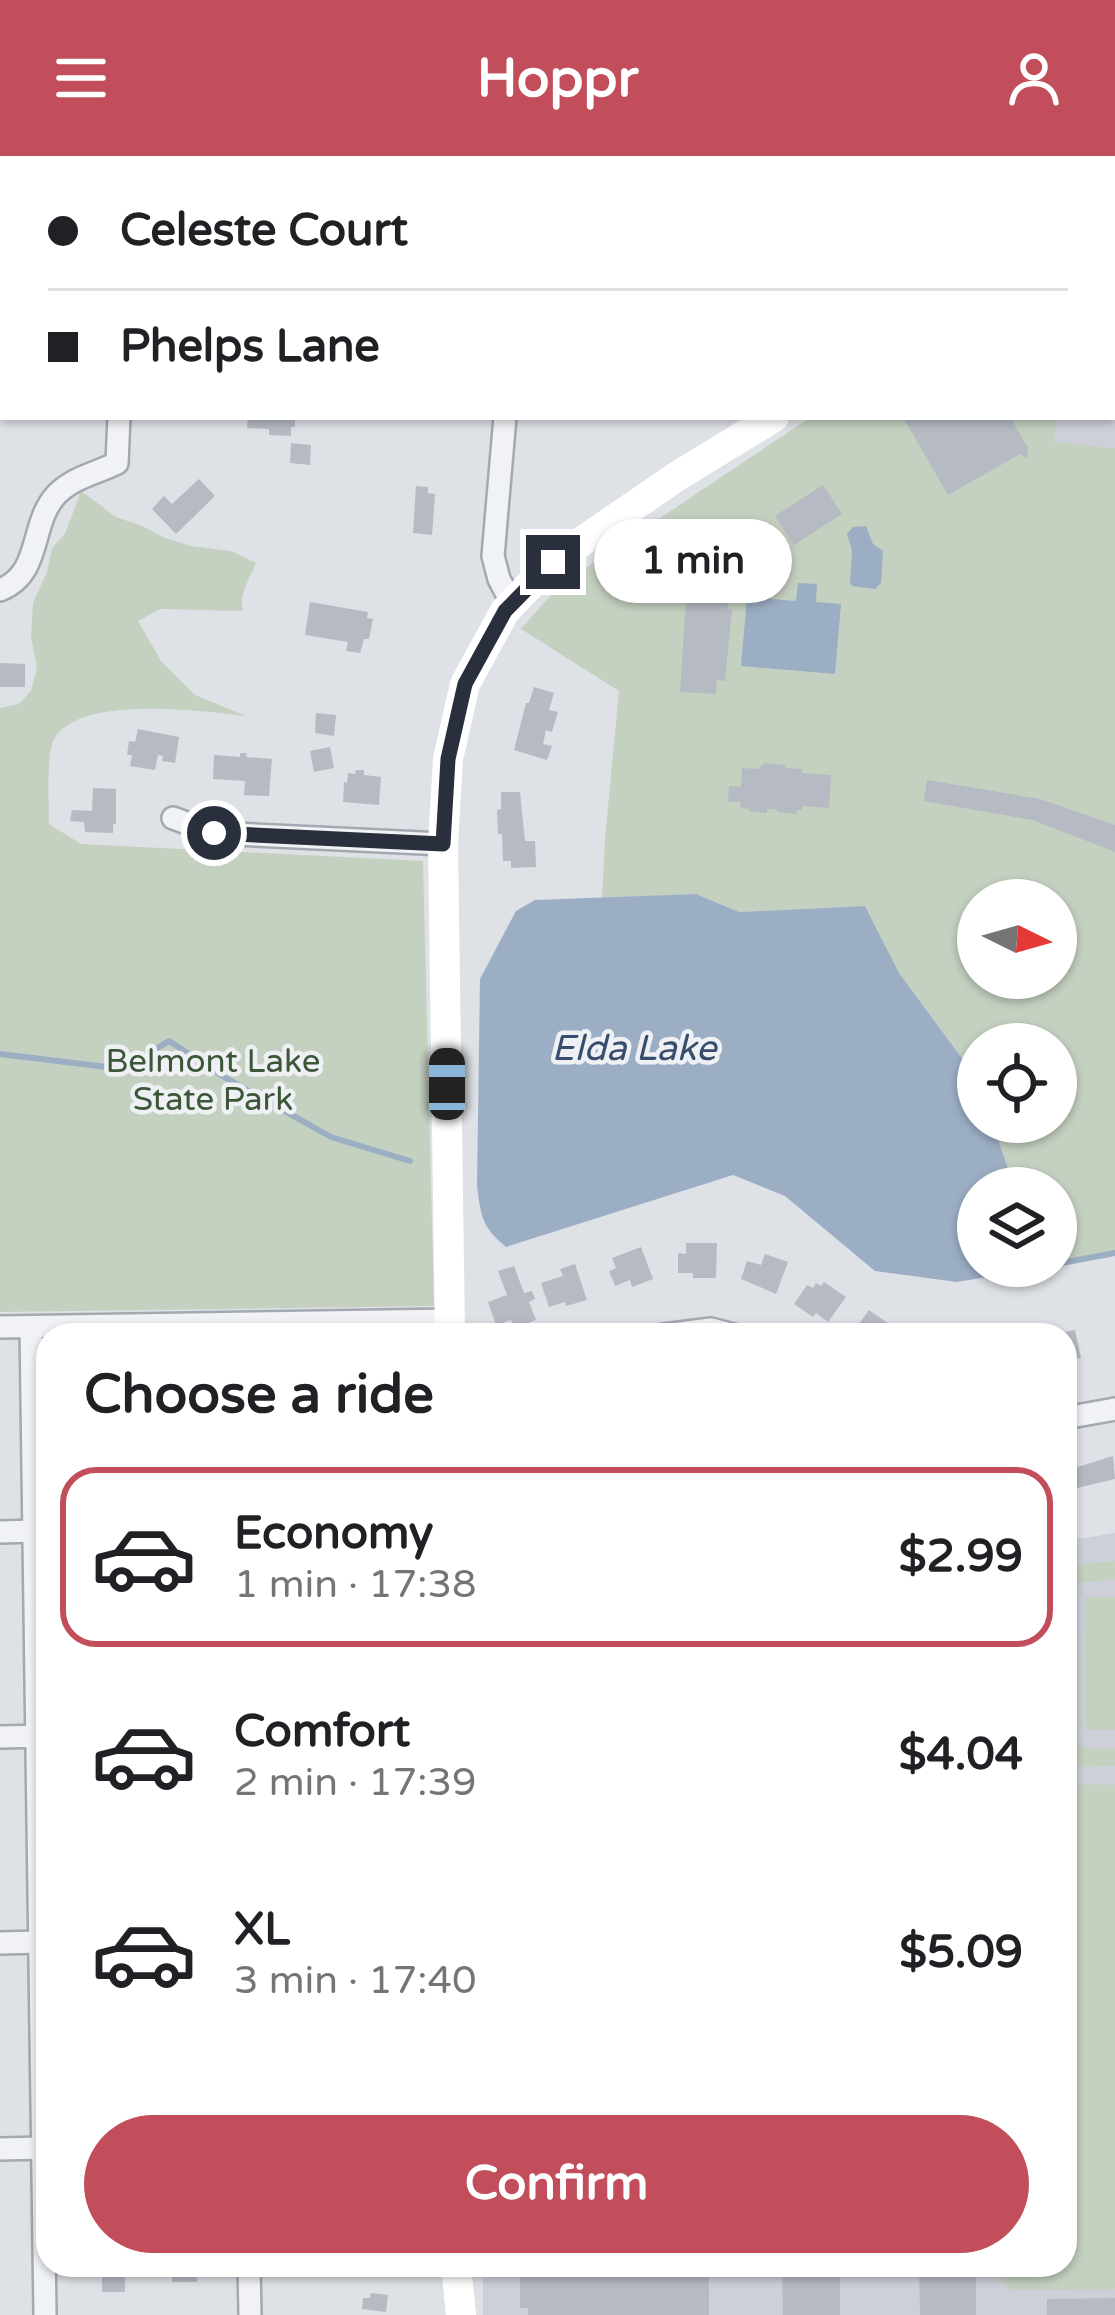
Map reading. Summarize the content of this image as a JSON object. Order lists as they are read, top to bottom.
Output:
{
  "water": ["Elda Lake"],
  "parks": ["Belmont Lake State Park"],
  "north": "right",
  "page": {
    "header": "Hoppr",
    "banner": ["Celeste Court", "Phelps Lane"],
    "bubble": "1 min",
    "heading": "Choose a ride",
    "list": [
      {
        "name": "Economy",
        "note": "1 min · 17:38",
        "value": "$2.99"
      },
      {
        "name": "Comfort",
        "note": "2 min · 17:39",
        "value": "$4.04"
      },
      {
        "name": "XL",
        "note": "3 min · 17:40",
        "value": "$5.09"
      }
    ],
    "buttons": "Confirm"
  }
}
